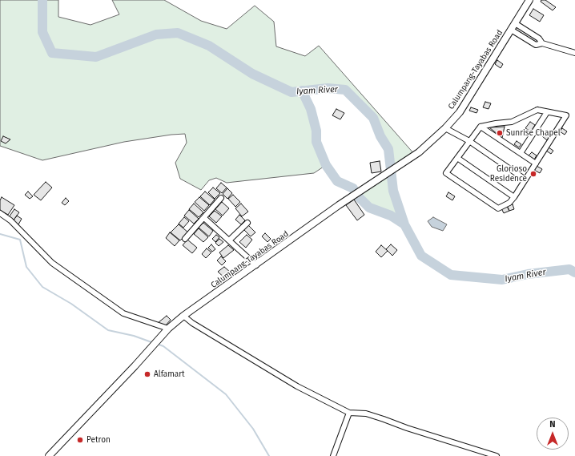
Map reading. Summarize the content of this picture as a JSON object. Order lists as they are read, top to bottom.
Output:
{
  "streets": {
    "main road": ["Calumpang-Tayabas Road"]
  },
  "water": ["Iyam River"],
  "places": [
    "Sunrise Chapel",
    "Glorioso Residence",
    "Alfamart",
    "Petron"
  ],
  "north": "top"
}
